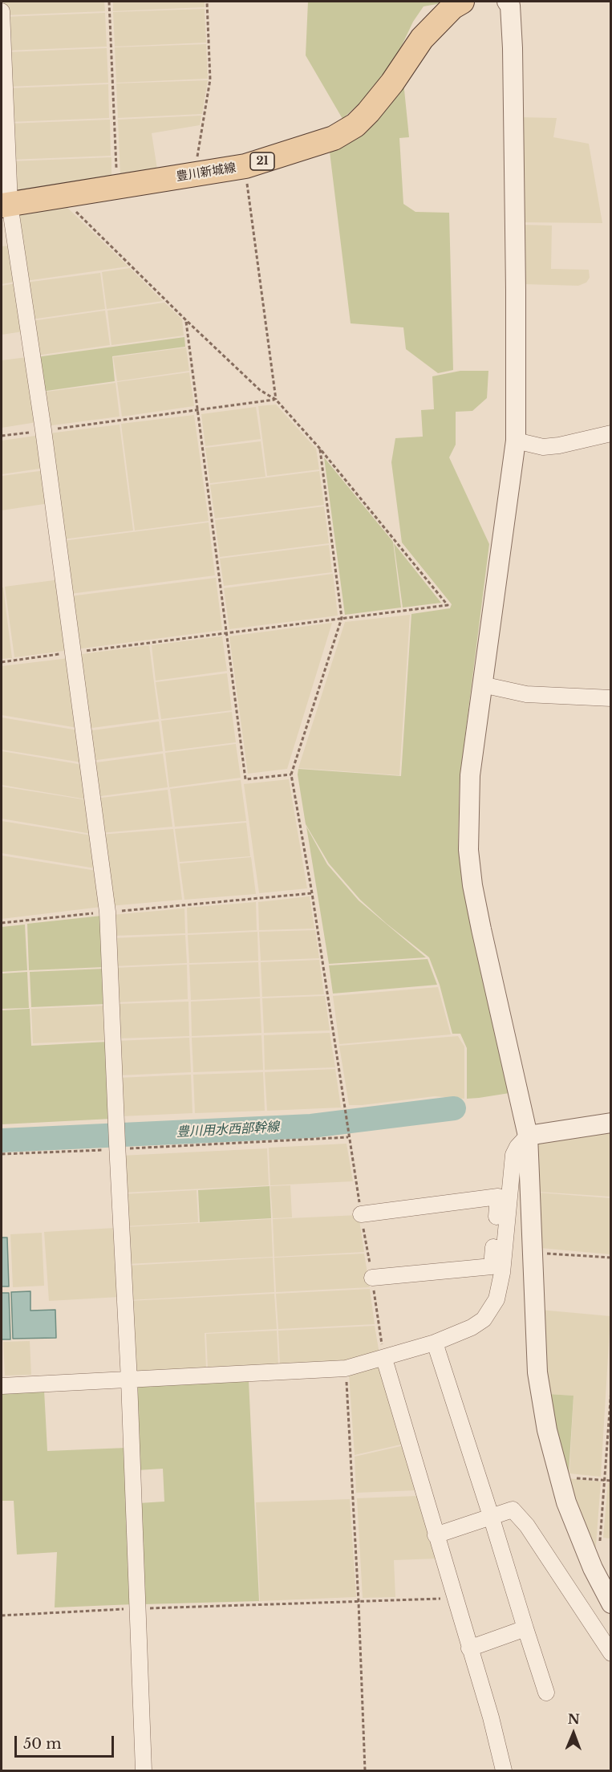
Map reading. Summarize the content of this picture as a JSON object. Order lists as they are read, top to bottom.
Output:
{
  "streets": {
    "main road": ["21", "豊川新城線"]
  },
  "water": ["豊川用水西部幹線"],
  "scale_bar": "50 m",
  "north": "top"
}
